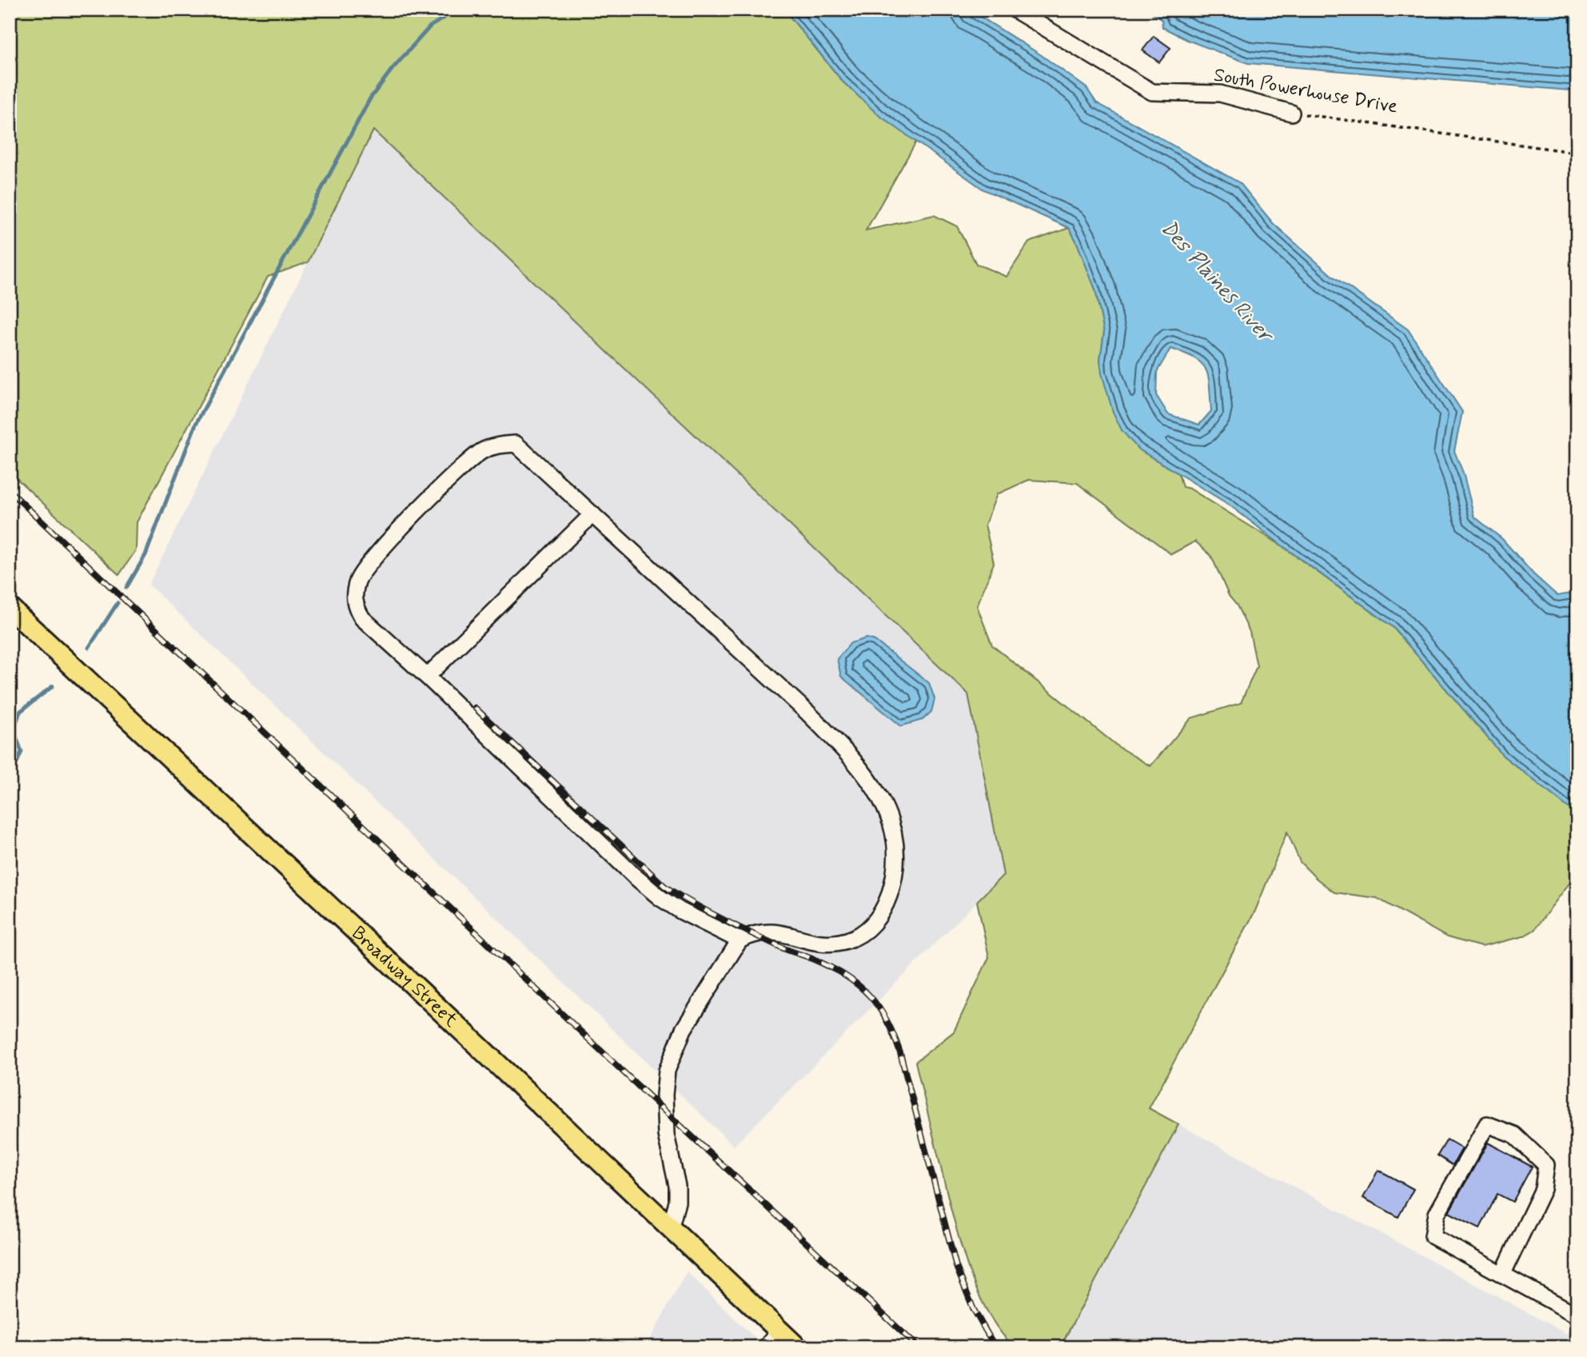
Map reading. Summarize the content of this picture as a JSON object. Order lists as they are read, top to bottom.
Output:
{
  "streets": {
    "main road": ["Broadway Street"],
    "lane": ["South Powerhouse Drive"]
  },
  "water": ["Des Plaines River"]
}
